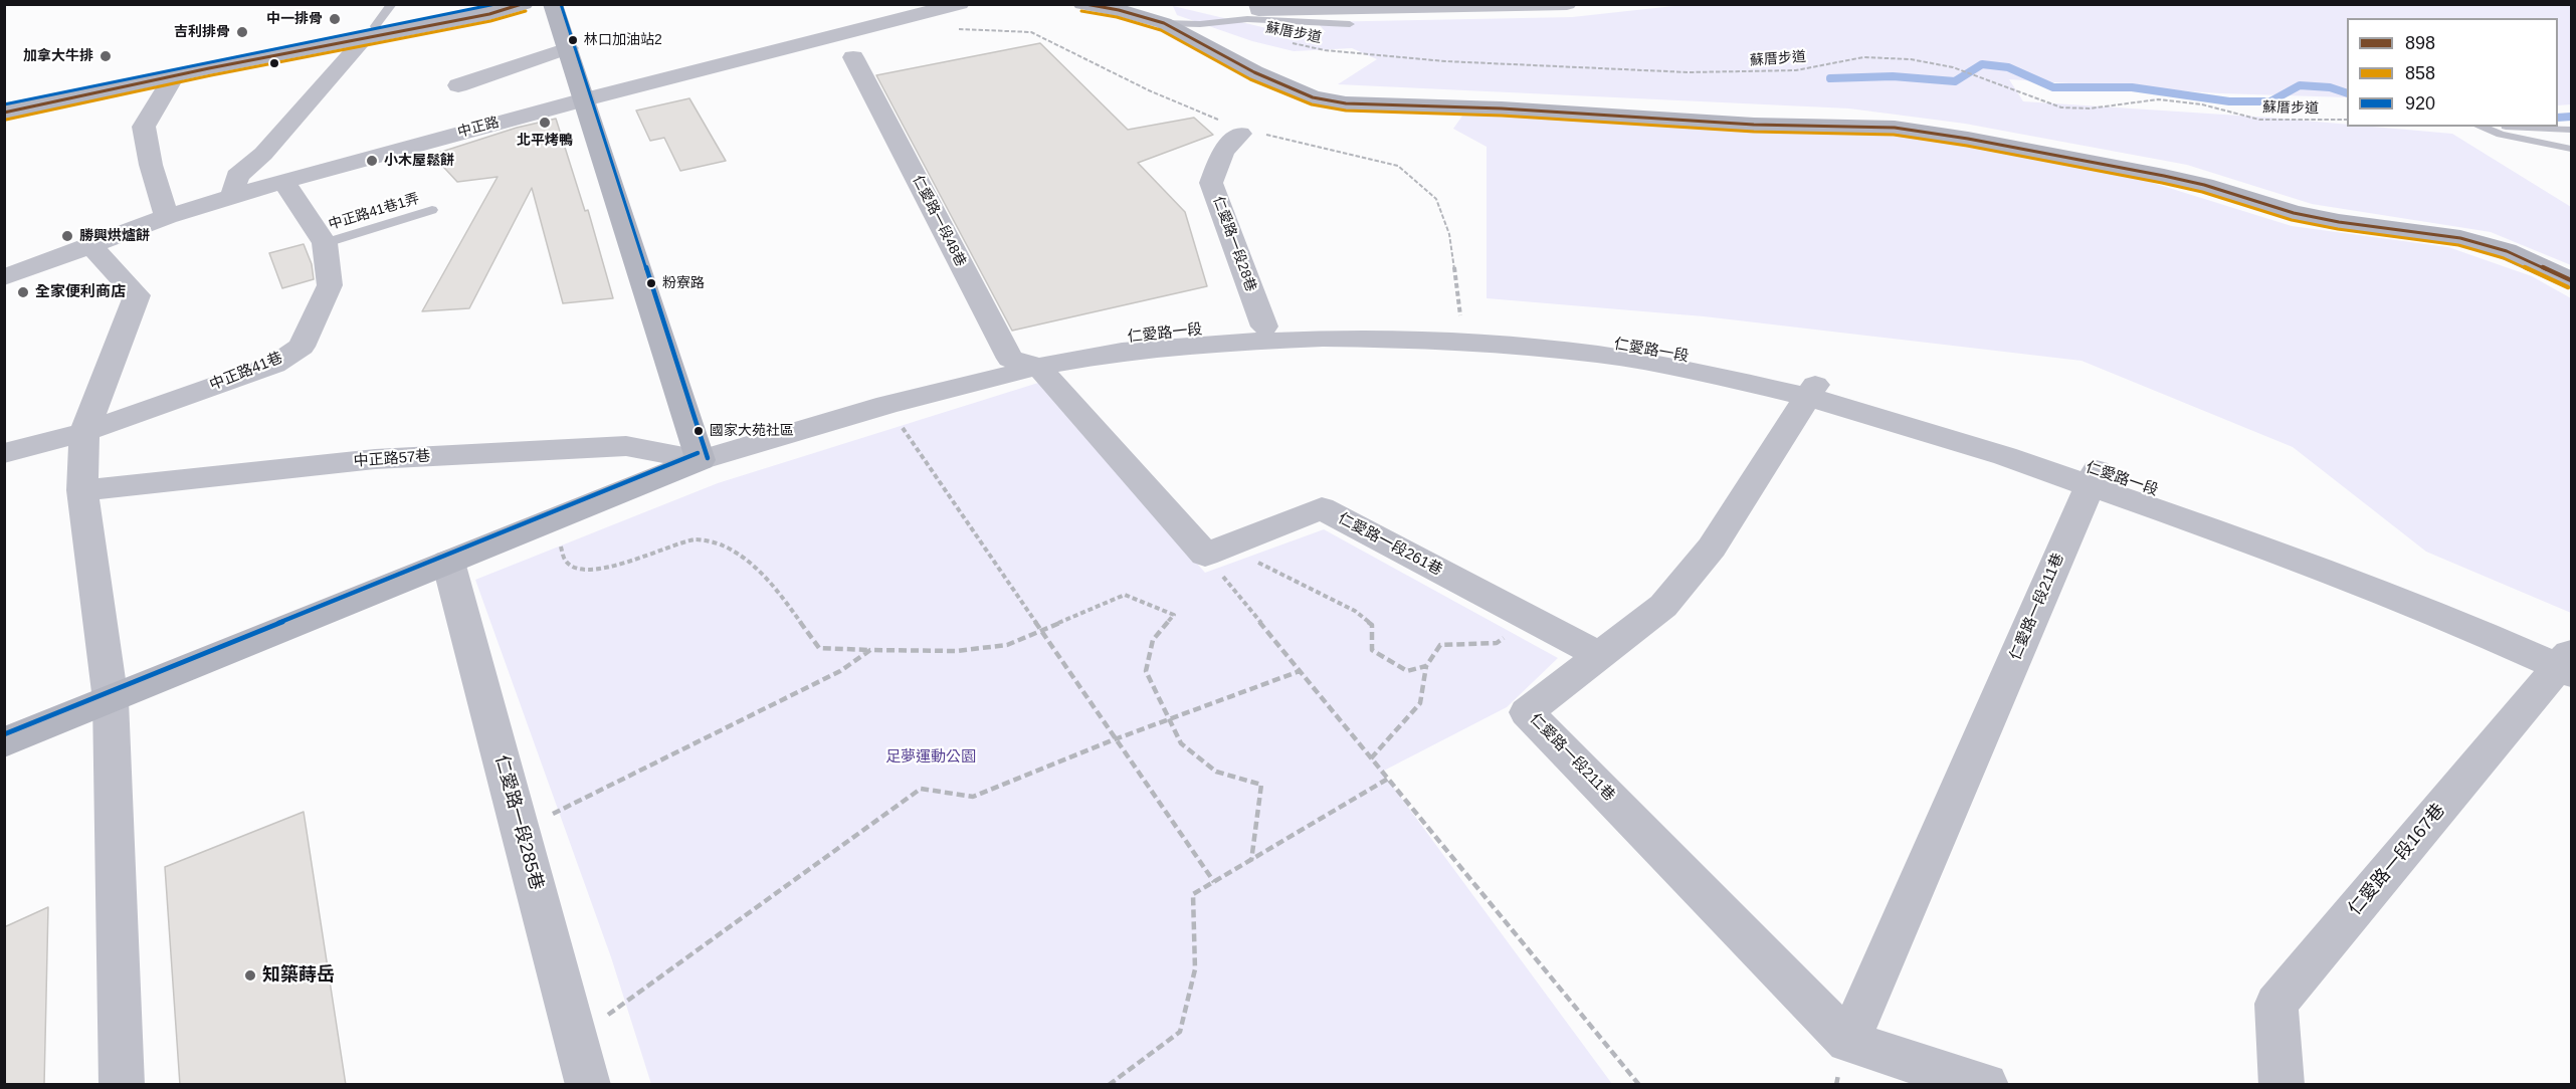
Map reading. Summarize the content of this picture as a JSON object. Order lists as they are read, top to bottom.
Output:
{
  "streets": {
    "main road": ["仁愛路一段"],
    "street": [
      "中正路",
      "仁愛路一段48巷",
      "仁愛路一段28巷",
      "中正路41巷",
      "中正路57巷",
      "仁愛路一段261巷",
      "仁愛路一段211巷",
      "仁愛路一段285巷",
      "仁愛路一段167巷"
    ],
    "lane": ["中正路41巷1弄"],
    "path": ["蘇厝步道"]
  },
  "crossings": [
    ["中正路", "中正路41巷"],
    ["中正路41巷1弄", "中正路41巷"],
    ["仁愛路一段48巷", "仁愛路一段"],
    ["仁愛路一段28巷", "仁愛路一段"],
    ["仁愛路一段", "中正路57巷"],
    ["仁愛路一段", "仁愛路一段211巷"],
    ["仁愛路一段", "仁愛路一段285巷"],
    ["仁愛路一段", "仁愛路一段167巷"],
    ["仁愛路一段261巷", "仁愛路一段211巷"]
  ],
  "parks": ["足夢運動公園"],
  "places": [
    "中一排骨",
    "吉利排骨",
    "林口加油站2",
    "加拿大牛排",
    "北平烤鴨",
    "小木屋鬆餅",
    "勝興烘爐餅",
    "粉寮路",
    "全家便利商店",
    "國家大苑社區",
    "知築蒔岳"
  ],
  "lines": ["transit line 898", "transit line 920", "transit line 858"],
  "legend": ["898", "858", "920"]
}
